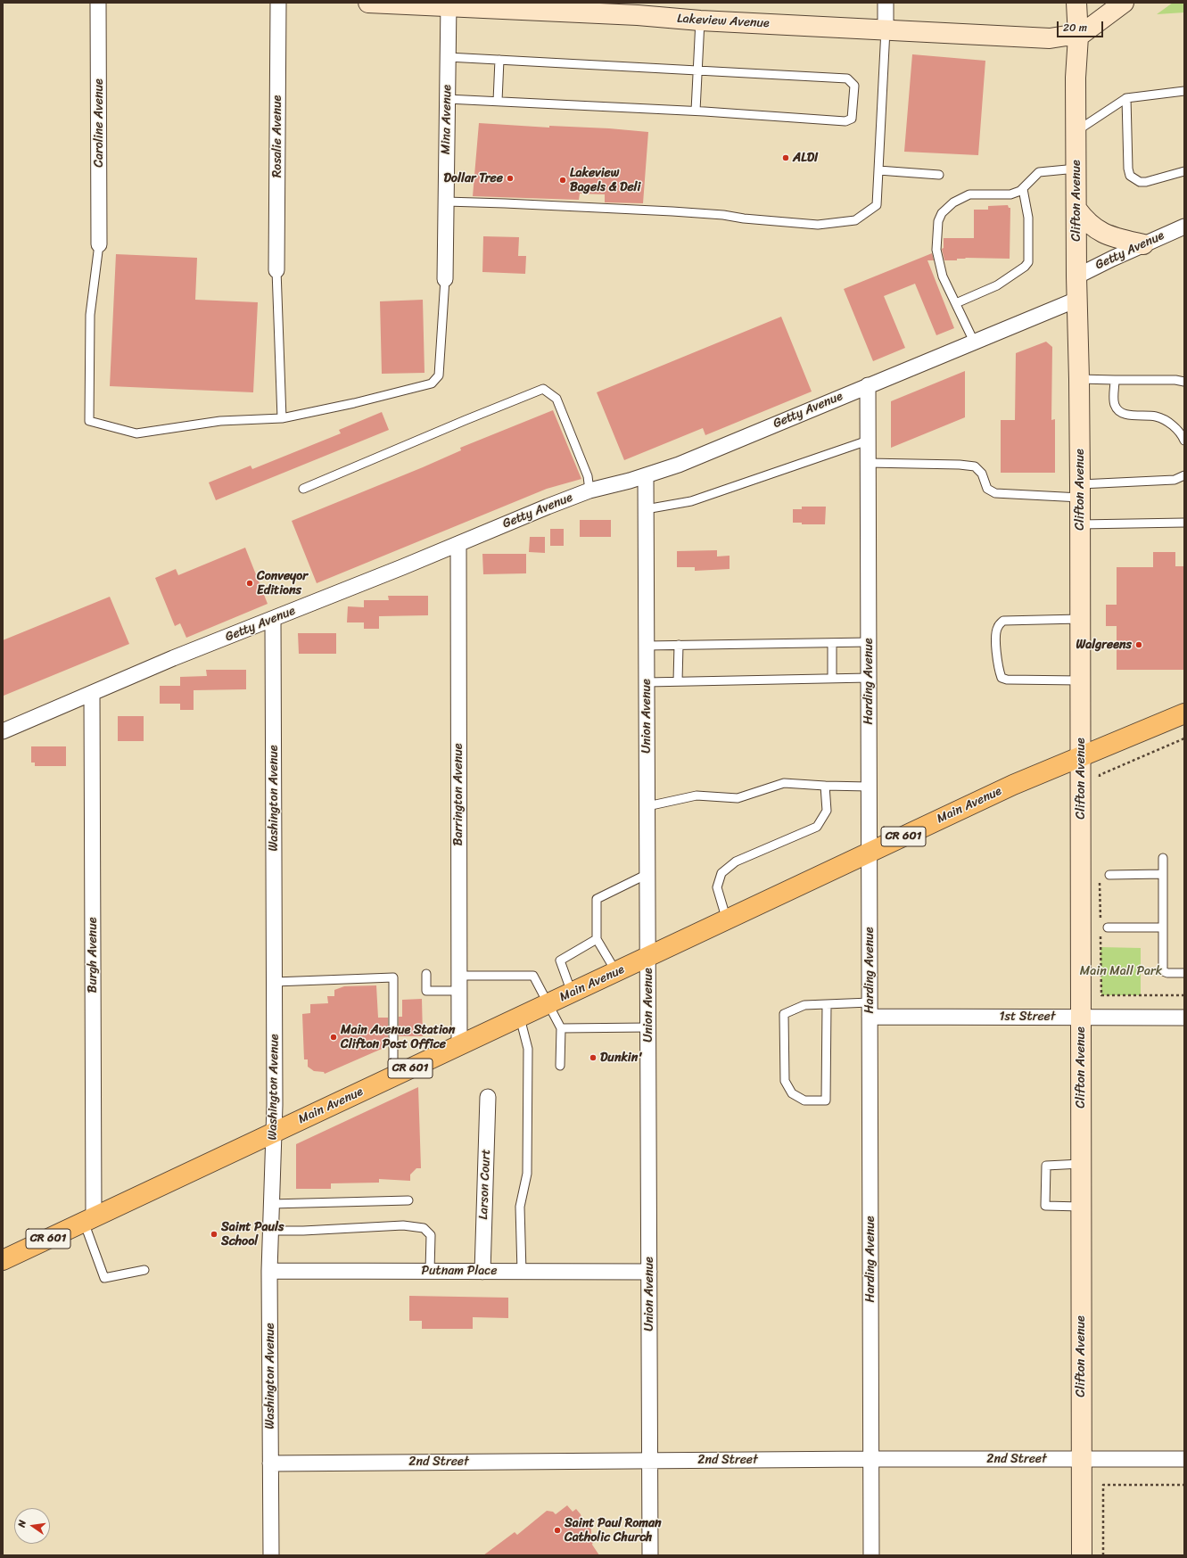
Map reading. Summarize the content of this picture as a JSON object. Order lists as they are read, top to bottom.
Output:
{
  "streets": {
    "main road": [
      "Lakeview Avenue",
      "Clifton Avenue",
      "Main Avenue",
      "CR 601"
    ],
    "street": [
      "Mina Avenue",
      "Caroline Avenue",
      "Rosalie Avenue",
      "Getty Avenue",
      "Harding Avenue",
      "Union Avenue",
      "Barrington Avenue",
      "Washington Avenue",
      "Burgh Avenue",
      "1st Street",
      "Larson Court",
      "Putnam Place",
      "2nd Street"
    ]
  },
  "crossings": [
    ["Lakeview Avenue", "Mina Avenue"],
    ["Lakeview Avenue", "Clifton Avenue"],
    ["Clifton Avenue", "Getty Avenue"],
    ["Clifton Avenue", "Main Avenue"],
    ["Clifton Avenue", "1st Street"],
    ["Clifton Avenue", "2nd Street"],
    ["Getty Avenue", "Harding Avenue"],
    ["Getty Avenue", "Union Avenue"],
    ["Getty Avenue", "Barrington Avenue"],
    ["Getty Avenue", "Washington Avenue"],
    ["Getty Avenue", "Burgh Avenue"],
    ["Harding Avenue", "Main Avenue"],
    ["Harding Avenue", "1st Street"],
    ["Harding Avenue", "2nd Street"],
    ["Union Avenue", "Main Avenue"],
    ["Union Avenue", "Putnam Place"],
    ["Union Avenue", "2nd Street"],
    ["Barrington Avenue", "Main Avenue"],
    ["Washington Avenue", "Main Avenue"],
    ["Washington Avenue", "Putnam Place"],
    ["Washington Avenue", "2nd Street"],
    ["Main Avenue", "Burgh Avenue"],
    ["Larson Court", "Putnam Place"]
  ],
  "parks": ["Main Mall Park"],
  "places": [
    "ALDI",
    "Dollar Tree",
    "Lakeview Bagels & Deli",
    "Conveyor Editions",
    "Walgreens",
    "Main Avenue Station Clifton Post Office",
    "Dunkin'",
    "Saint Pauls School",
    "Saint Paul Roman Catholic Church"
  ],
  "scale_bar": "20 m",
  "north": "left"
}
